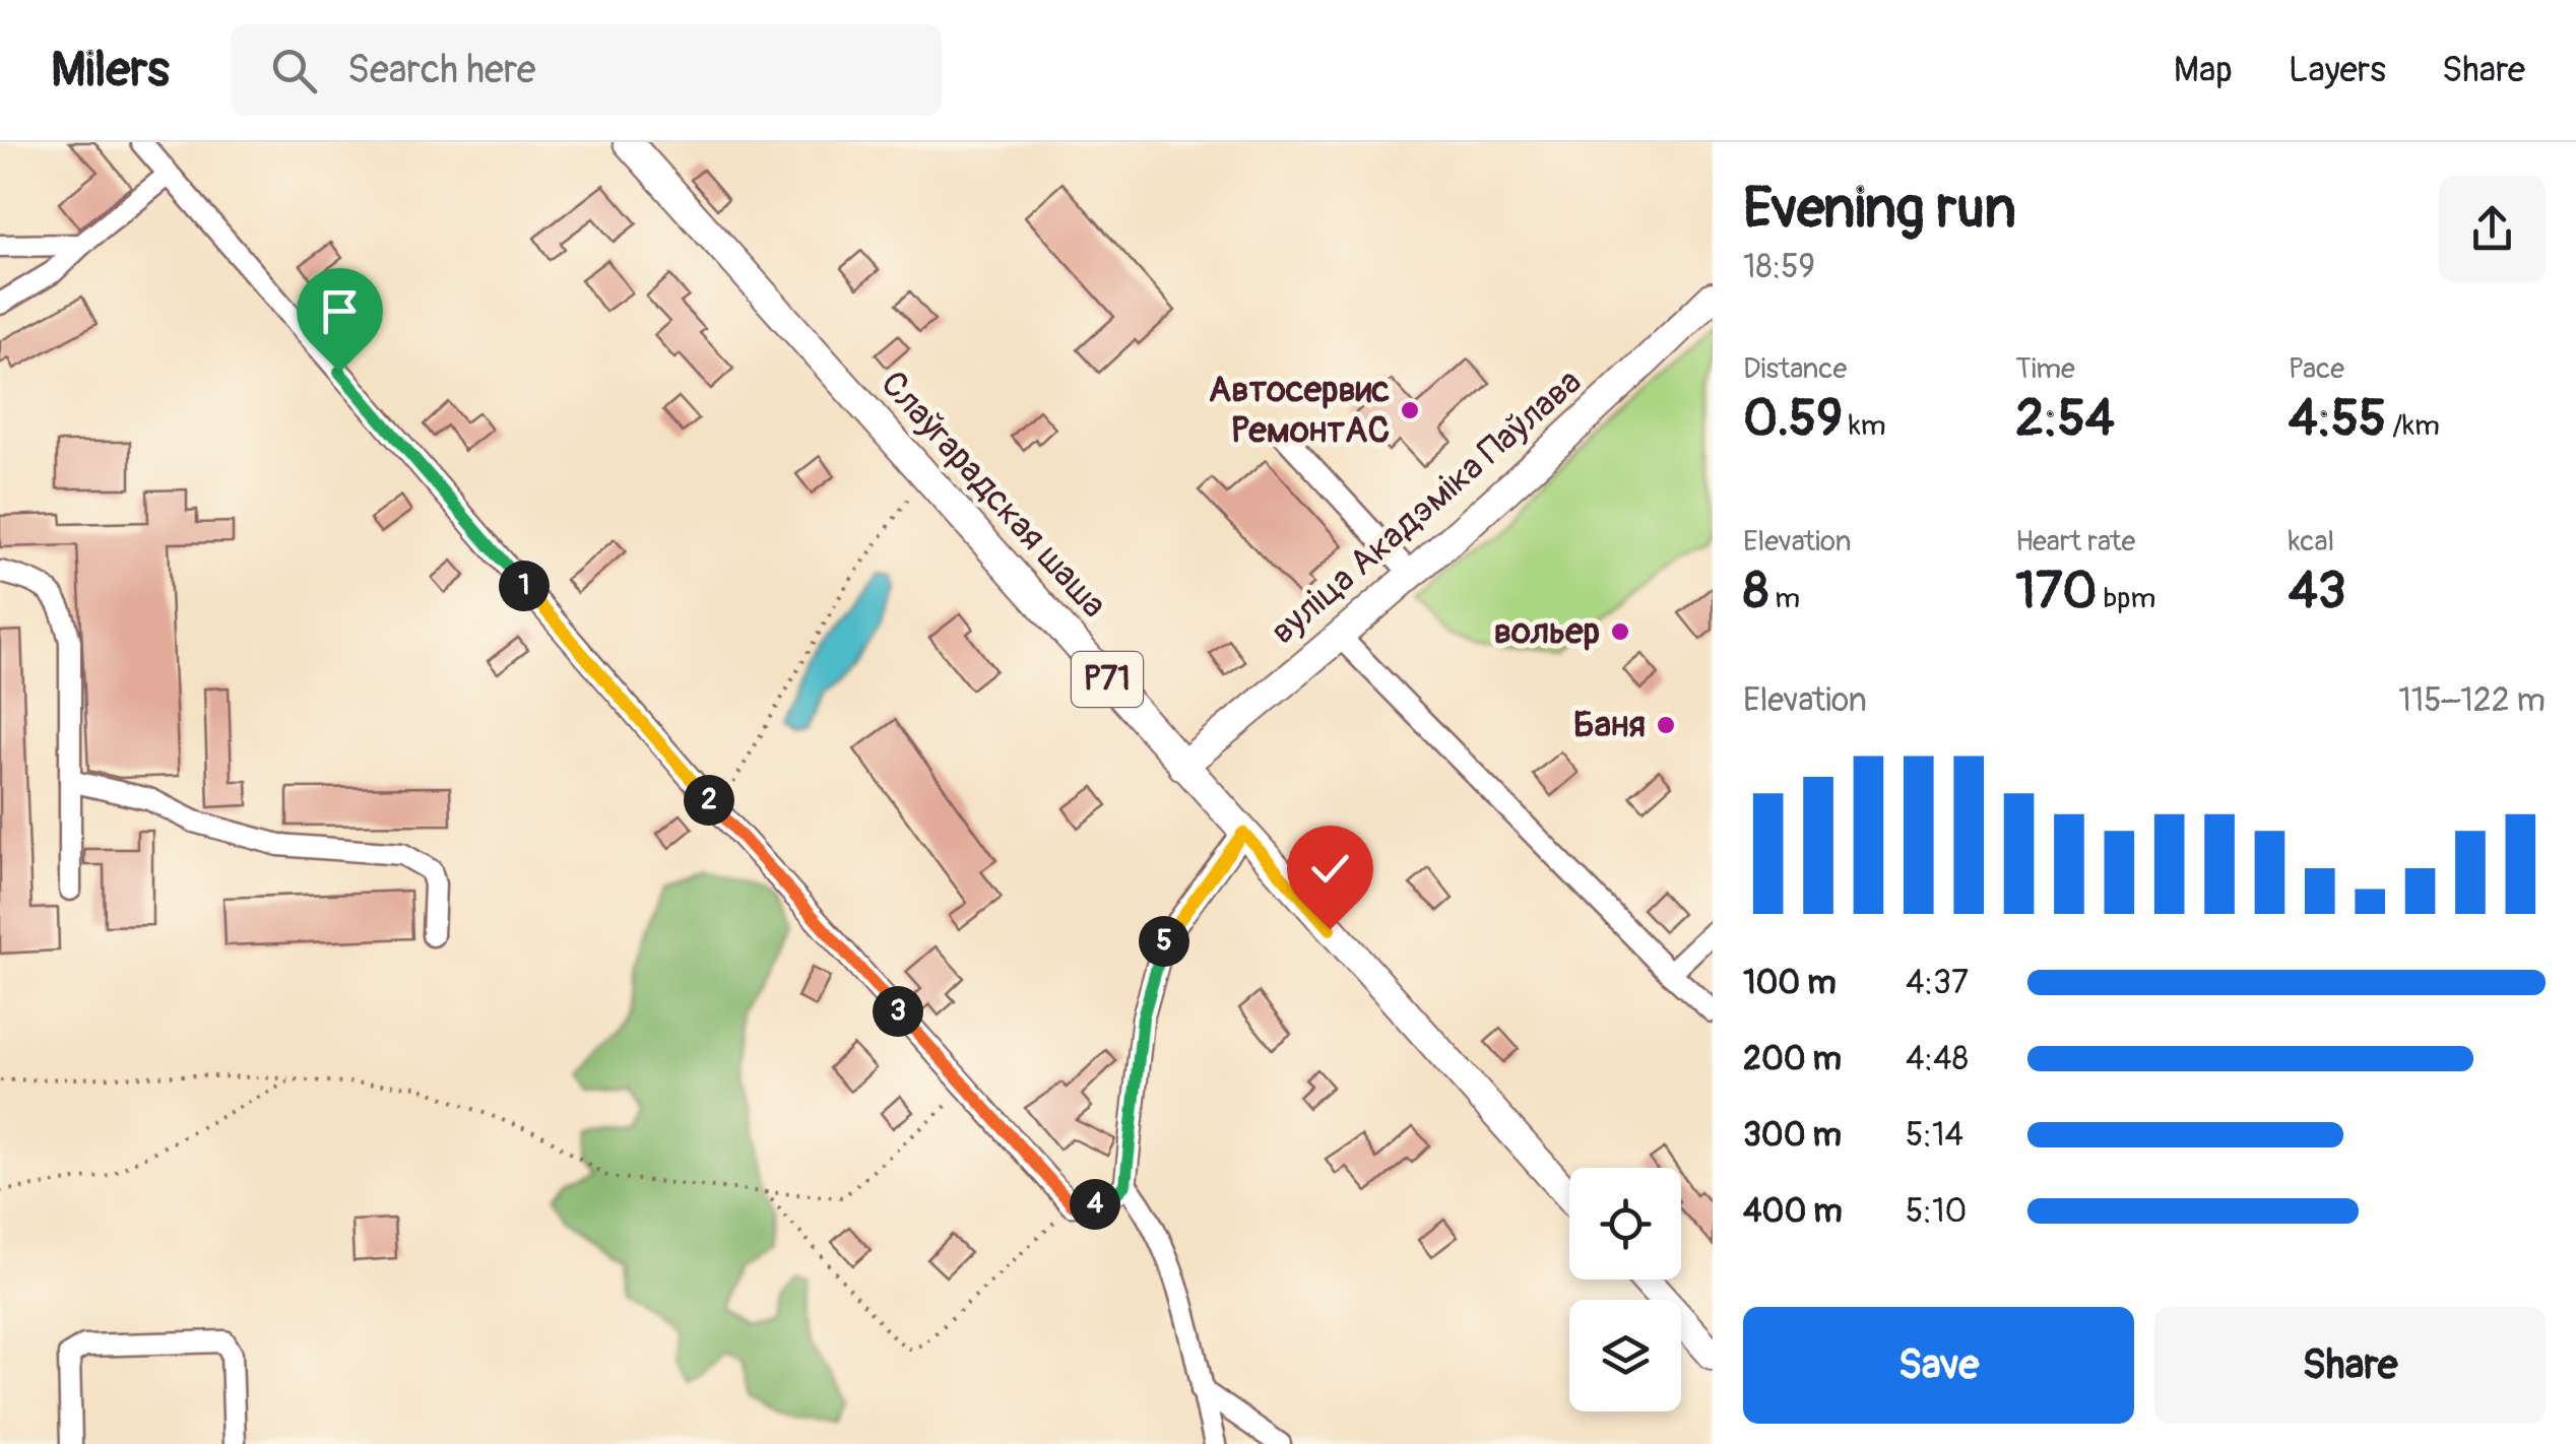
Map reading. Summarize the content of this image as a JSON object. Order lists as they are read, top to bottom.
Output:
{
  "streets": {
    "main road": ["Слаўгарадская шаша", "вуліца Акадэміка Паўлава", "Р71"]
  },
  "crossings": [
    ["Слаўгарадская шаша", "вуліца Акадэміка Паўлава"]
  ],
  "places": ["Автосервис РемонтАС", "вольер", "Баня"],
  "page": {
    "header": "Milers",
    "search": "Search here",
    "nav": ["Map", "Layers", "Share"],
    "heading": ["Evening run", "18:59"],
    "stats": [
      ["Distance", "0.59 km"],
      ["Time", "2:54"],
      ["Pace", "4:55 /km"],
      ["Elevation", "8 m"],
      ["Heart rate", "170 bpm"],
      ["kcal", "43"]
    ],
    "pins": [
      "1",
      "2",
      "5",
      "3",
      "4"
    ],
    "chart": ["Elevation", "115–122 m"],
    "list": [
      {
        "name": "100 m",
        "note": "4:37"
      },
      {
        "name": "200 m",
        "note": "4:48"
      },
      {
        "name": "300 m",
        "note": "5:14"
      },
      {
        "name": "400 m",
        "note": "5:10"
      }
    ],
    "buttons": ["Save", "Share"]
  }
}
